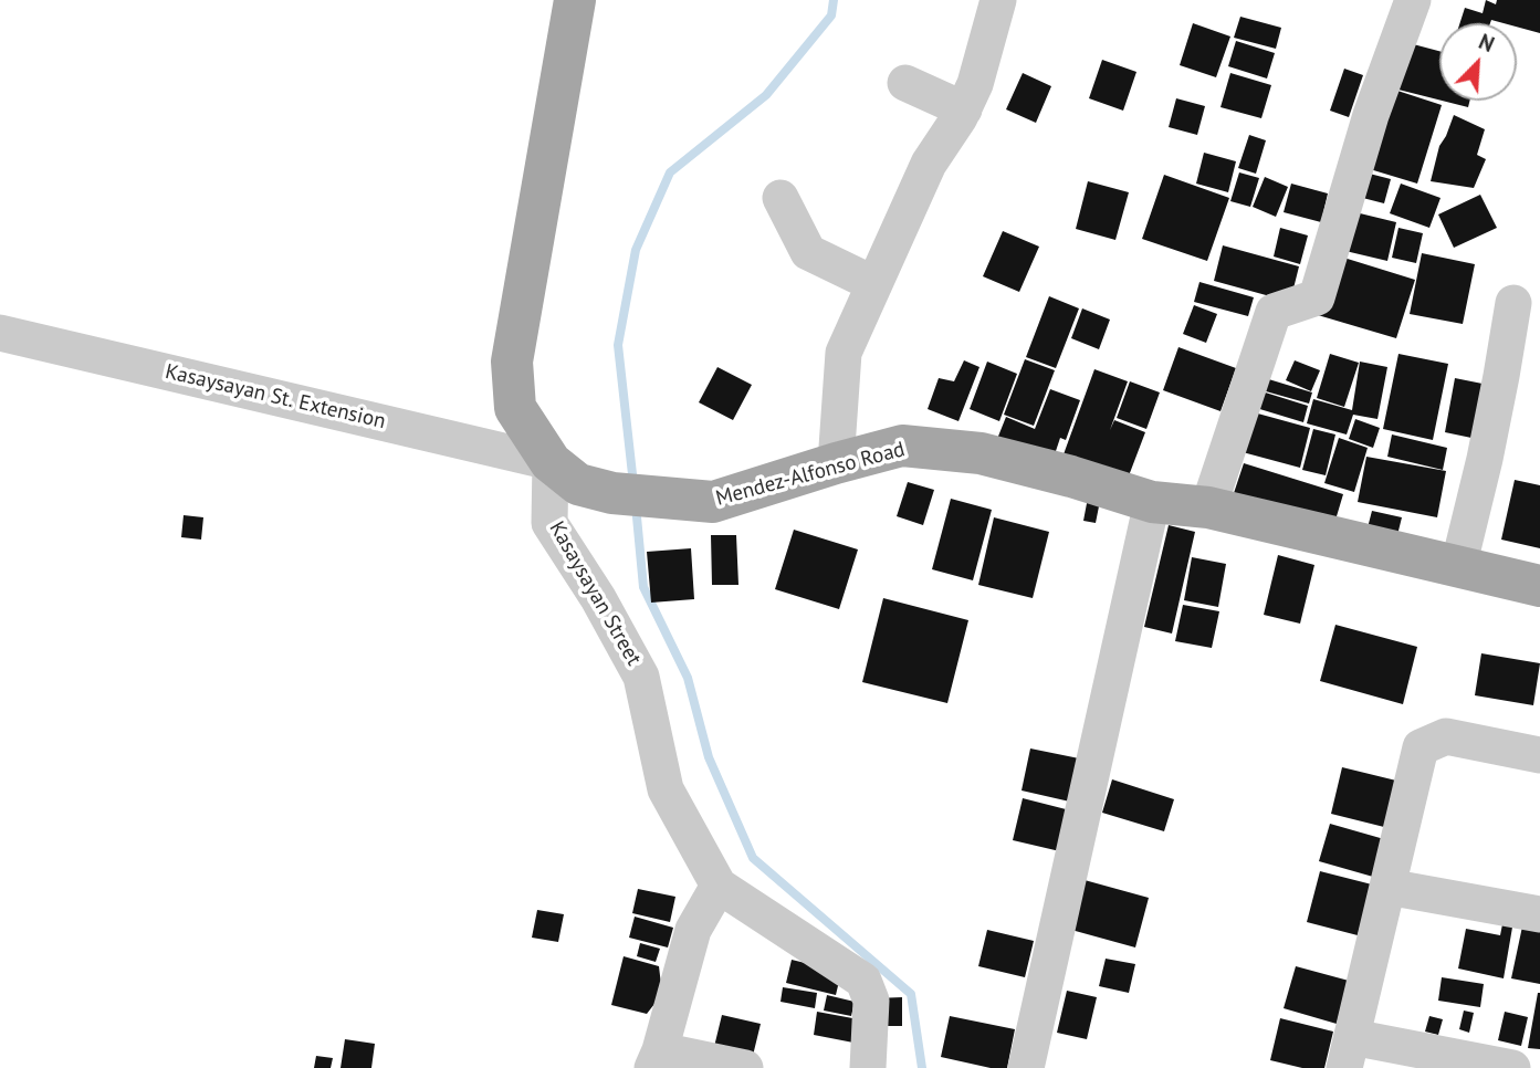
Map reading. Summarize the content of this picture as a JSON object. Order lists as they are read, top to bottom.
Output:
{
  "streets": {
    "main road": ["Mendez-Alfonso Road"],
    "street": ["Kasaysayan St. Extension", "Kasaysayan Street"]
  },
  "crossings": [
    ["Kasaysayan St. Extension", "Mendez-Alfonso Road"],
    ["Kasaysayan St. Extension", "Kasaysayan Street"],
    ["Mendez-Alfonso Road", "Kasaysayan Street"]
  ],
  "north": "top right"
}
